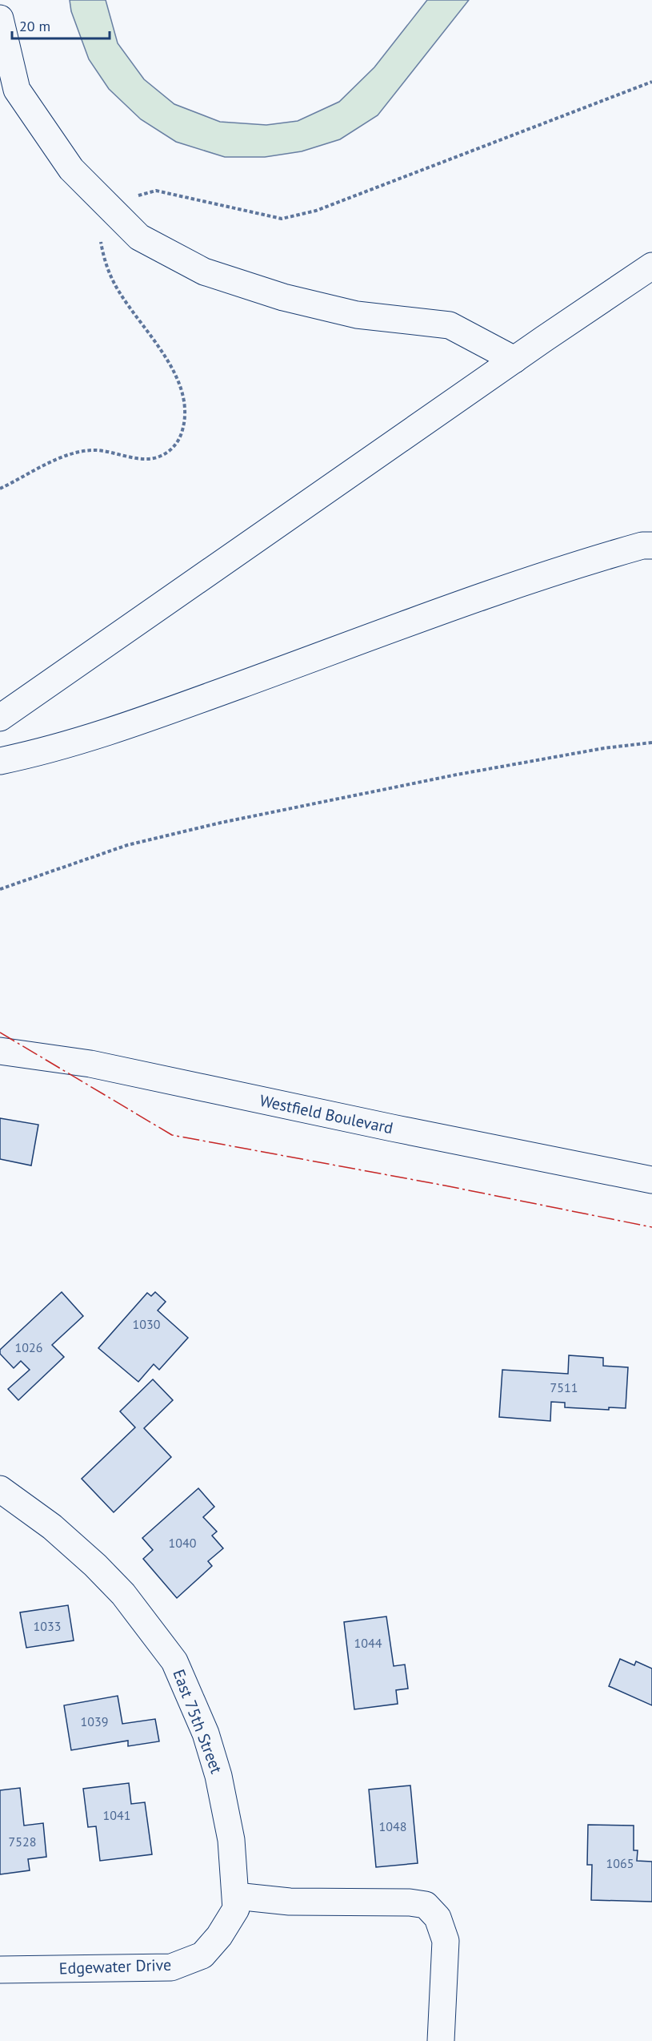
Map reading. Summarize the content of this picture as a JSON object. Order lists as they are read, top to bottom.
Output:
{
  "streets": {
    "street": ["Westfield Boulevard", "East 75th Street", "Edgewater Drive"]
  },
  "crossings": [
    ["East 75th Street", "Edgewater Drive"]
  ],
  "house_numbers": [
    "1030",
    "1026",
    "7511",
    "1040",
    "1033",
    "1044",
    "1039",
    "1041",
    "1048",
    "7528",
    "1065"
  ],
  "scale_bar": "20 m"
}
